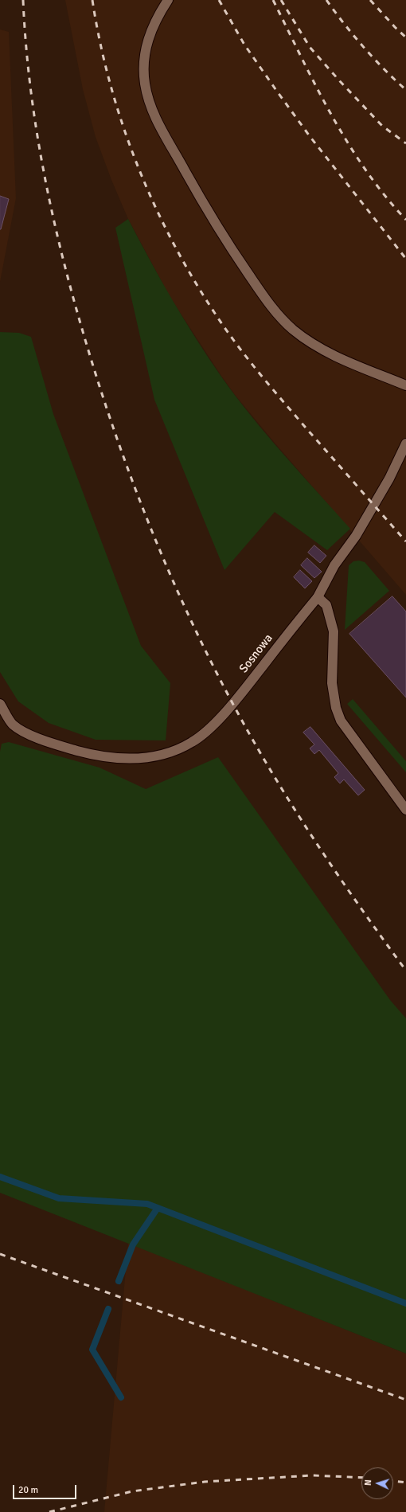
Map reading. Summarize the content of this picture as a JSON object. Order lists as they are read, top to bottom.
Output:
{
  "streets": {
    "street": ["Sosnowa"]
  },
  "scale_bar": "20 m",
  "north": "left"
}
